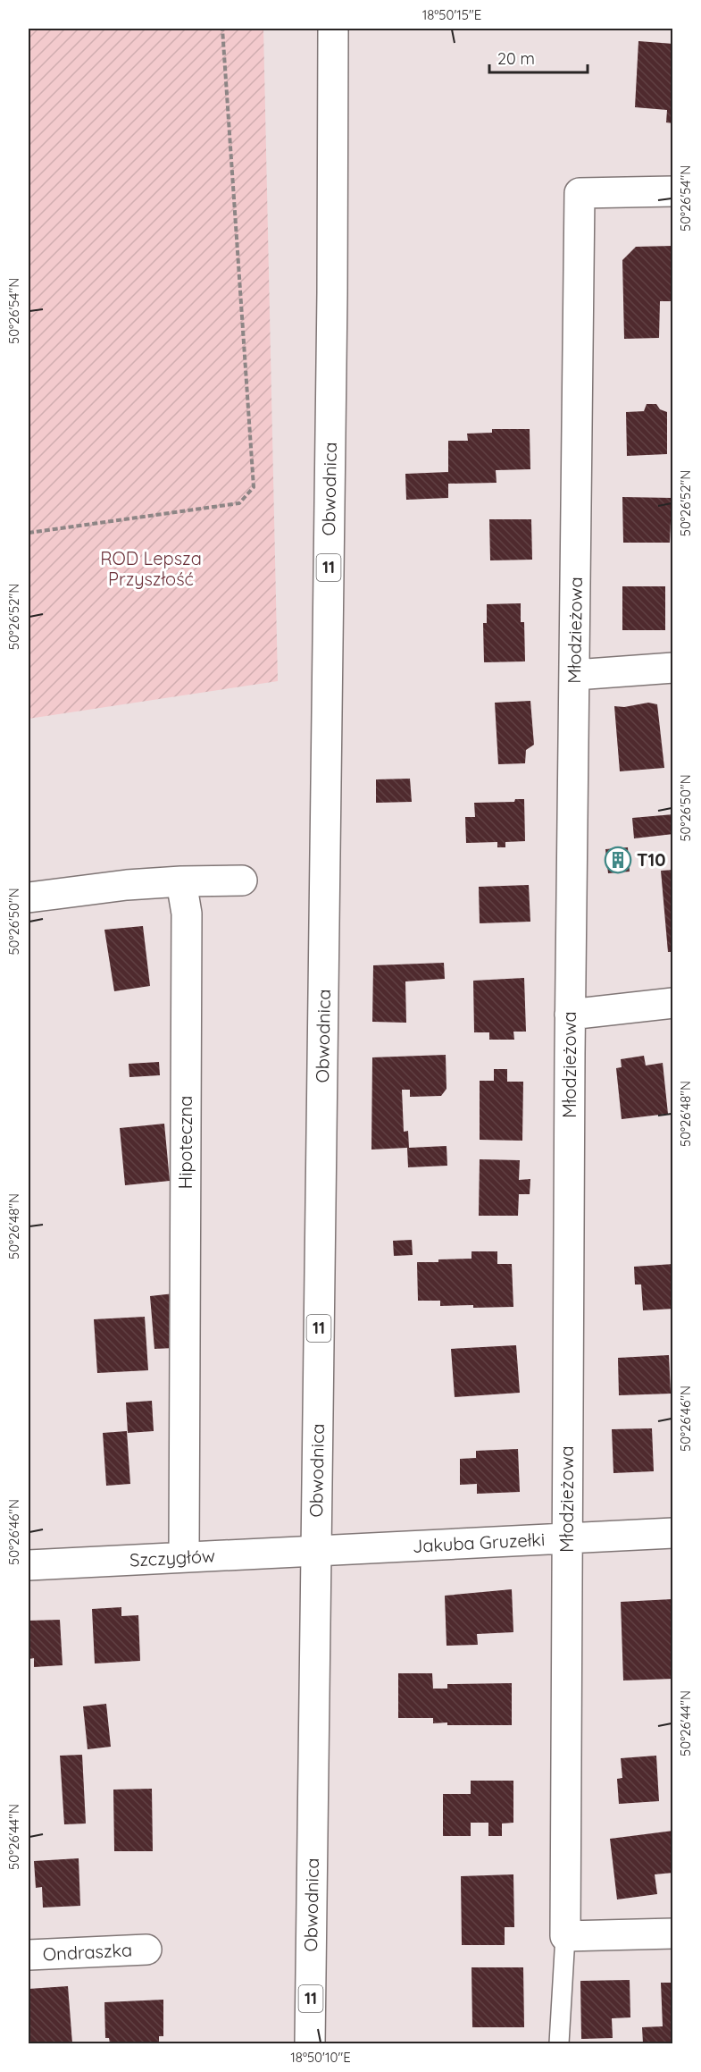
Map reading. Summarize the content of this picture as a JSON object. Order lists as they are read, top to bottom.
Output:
{
  "streets": {
    "main road": [
      "Obwodnica",
      "11",
      "Młodzieżowa",
      "Hipoteczna",
      "Jakuba Gruzełki",
      "Szczygłów",
      "Ondraszka"
    ]
  },
  "crossings": [
    ["Obwodnica", "Jakuba Gruzełki"],
    ["Obwodnica", "Szczygłów"],
    ["Młodzieżowa", "Jakuba Gruzełki"],
    ["Hipoteczna", "Szczygłów"],
    ["Jakuba Gruzełki", "Szczygłów"]
  ],
  "parks": ["ROD Lepsza Przyszłość"],
  "places": {
    "building": ["T10"]
  },
  "scale_bar": "20 m",
  "coordinates": [
    "18°50'15\"E",
    "50°26'54\"N",
    "50°26'52\"N",
    "50°26'50\"N",
    "50°26'48\"N",
    "50°26'46\"N",
    "50°26'44\"N",
    "18°50'10\"E"
  ]
}
